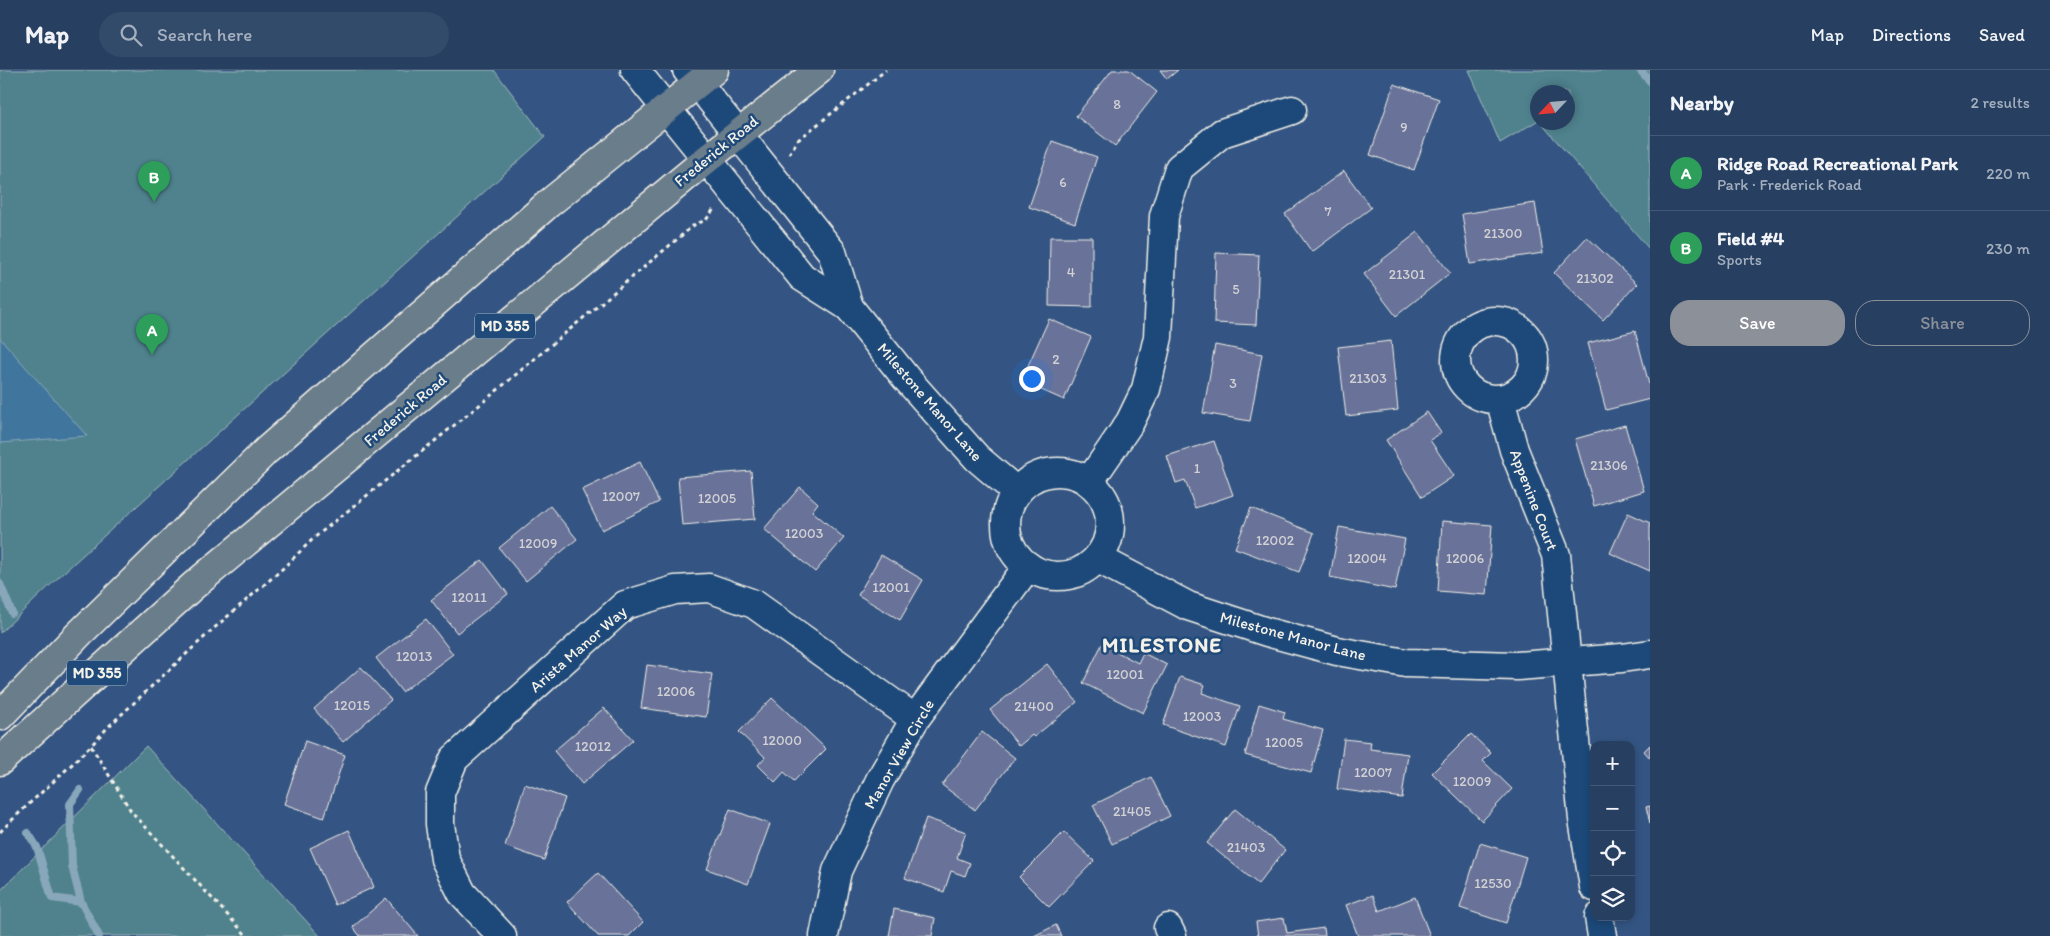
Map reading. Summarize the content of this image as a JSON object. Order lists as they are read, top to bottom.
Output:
{
  "streets": {
    "main road": ["Frederick Road", "MD 355"],
    "street": [
      "Milestone Manor Lane",
      "Appenine Court",
      "Arista Manor Way",
      "Manor View Circle"
    ]
  },
  "crossings": [
    ["Frederick Road", "Milestone Manor Lane"],
    ["MD 355", "Milestone Manor Lane"],
    ["Milestone Manor Lane", "Appenine Court"],
    ["Milestone Manor Lane", "Manor View Circle"],
    ["Arista Manor Way", "Manor View Circle"]
  ],
  "districts": ["MILESTONE"],
  "house_numbers": [
    "8",
    "9",
    "6",
    "7",
    "21300",
    "4",
    "21301",
    "21302",
    "5",
    "2",
    "21303",
    "3",
    "21306",
    "1",
    "12007",
    "12005",
    "12003",
    "12002",
    "12009",
    "12004",
    "12006",
    "12001",
    "12011",
    "12013",
    "12001",
    "12006",
    "12015",
    "21400",
    "12003",
    "12000",
    "12005",
    "12012",
    "12007",
    "12009",
    "21405",
    "21403",
    "12530"
  ],
  "north": "bottom left",
  "page": {
    "header": "Map",
    "search": "Search here",
    "nav": ["Map", "Directions", "Saved"],
    "heading": ["Nearby", "2 results"],
    "list": [
      {
        "mark": "A",
        "name": "Ridge Road Recreational Park",
        "note": "Park · Frederick Road",
        "value": "220 m"
      },
      {
        "mark": "B",
        "name": "Field #4",
        "note": "Sports",
        "value": "230 m"
      }
    ],
    "pins": ["B", "A"],
    "buttons": ["Save", "Share"],
    "map_buttons": ["+", "−"]
  }
}
